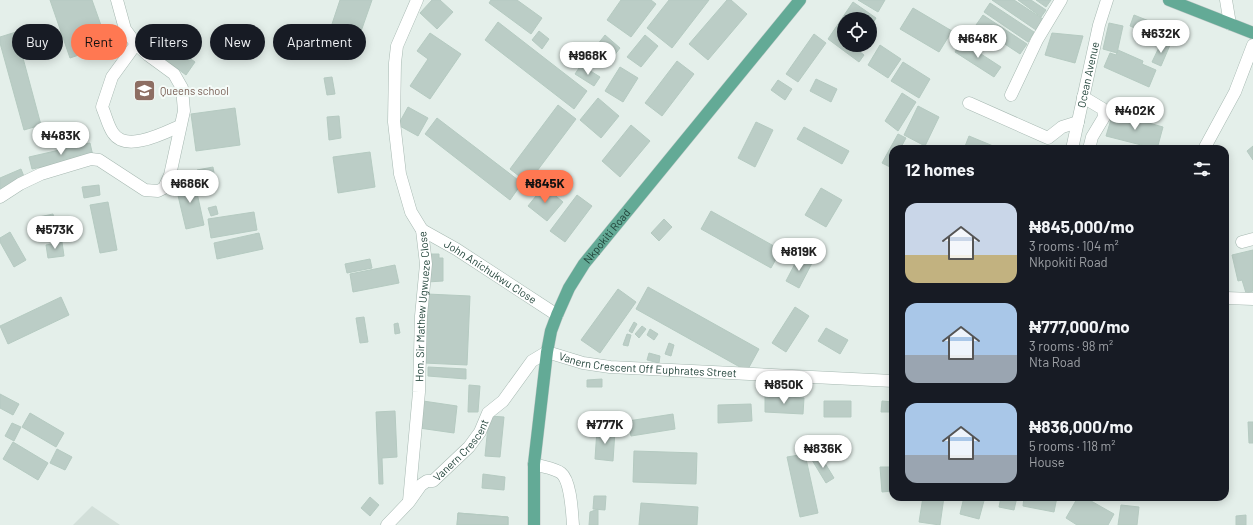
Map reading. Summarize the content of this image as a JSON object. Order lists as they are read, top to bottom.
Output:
{
  "streets": {
    "main road": ["Nkpokiti Road"],
    "street": [
      "Ocean Avenue",
      "John Anichukwu Close",
      "Hon. Sir Mathew Ugwueze Close",
      "Vanern Crescent Off Euphrates Street",
      "Vanern Crescent"
    ]
  },
  "crossings": [
    ["Nkpokiti Road", "John Anichukwu Close"],
    ["Nkpokiti Road", "Vanern Crescent Off Euphrates Street"],
    ["Nkpokiti Road", "Vanern Crescent"],
    ["John Anichukwu Close", "Hon. Sir Mathew Ugwueze Close"],
    ["Hon. Sir Mathew Ugwueze Close", "Vanern Crescent"],
    ["Vanern Crescent Off Euphrates Street", "Vanern Crescent"]
  ],
  "places": {
    "school or university": ["Queens school"]
  },
  "page": {
    "price": [
      "₦632K",
      "₦648K",
      "₦968K",
      "₦402K",
      "₦483K",
      "₦686K",
      "₦845K",
      "₦573K",
      "₦819K",
      "₦850K",
      "₦777K",
      "₦836K"
    ],
    "chip": [
      "Buy",
      "Rent",
      "Filters",
      "New",
      "Apartment"
    ],
    "heading": "12 homes",
    "list": [
      {
        "name": "₦845,000/mo",
        "note": "3 rooms · 104 m² · Nkpokiti Road"
      },
      {
        "name": "₦777,000/mo",
        "note": "3 rooms · 98 m² · Nta Road"
      },
      {
        "name": "₦836,000/mo",
        "note": "5 rooms · 118 m² · House"
      }
    ]
  }
}
